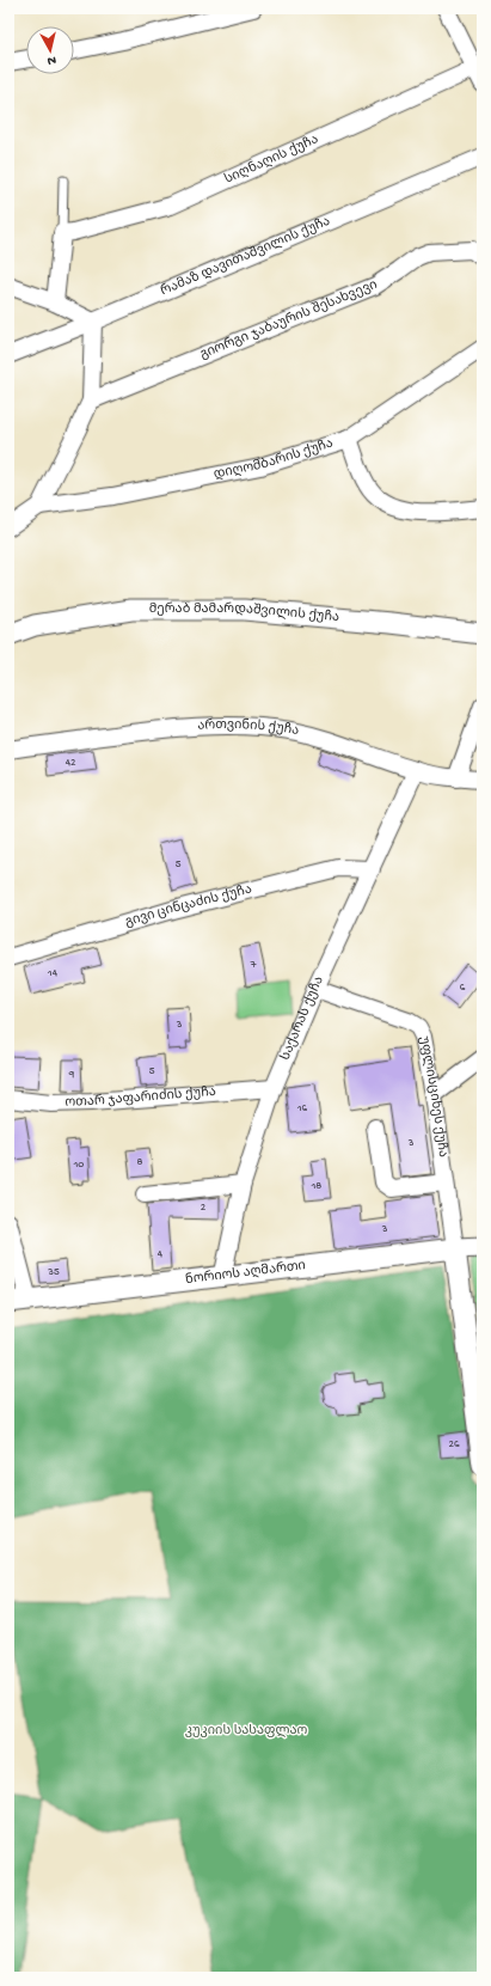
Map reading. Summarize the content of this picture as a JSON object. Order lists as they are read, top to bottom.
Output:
{
  "streets": {
    "street": [
      "სიღნაღის ქუჩა",
      "რამაზ დავითაშვილის ქუჩა",
      "გიორგი ჯაბაურის შესახვევი",
      "დიღომბარის ქუჩა",
      "მერაბ მამარდაშვილის ქუჩა",
      "ართვინის ქუჩა",
      "გივი ცინცაძის ქუჩა",
      "საქარას ქუჩა",
      "ოთარ ჯაფარიძის ქუჩა",
      "უფლისციხეს ქუჩა",
      "ნორიოს აღმართი"
    ]
  },
  "crossings": [
    ["ართვინის ქუჩა", "საქარას ქუჩა"],
    ["გივი ცინცაძის ქუჩა", "საქარას ქუჩა"],
    ["საქარას ქუჩა", "ოთარ ჯაფარიძის ქუჩა"],
    ["საქარას ქუჩა", "უფლისციხეს ქუჩა"],
    ["საქარას ქუჩა", "ნორიოს აღმართი"],
    ["უფლისციხეს ქუჩა", "ნორიოს აღმართი"]
  ],
  "parks": ["კუკიის სასაფლაო"],
  "house_numbers": [
    "42",
    "5",
    "7",
    "14",
    "6",
    "3",
    "5",
    "9",
    "16",
    "3",
    "8",
    "10",
    "18",
    "2",
    "3",
    "4",
    "35",
    "26"
  ],
  "north": "bottom"
}
